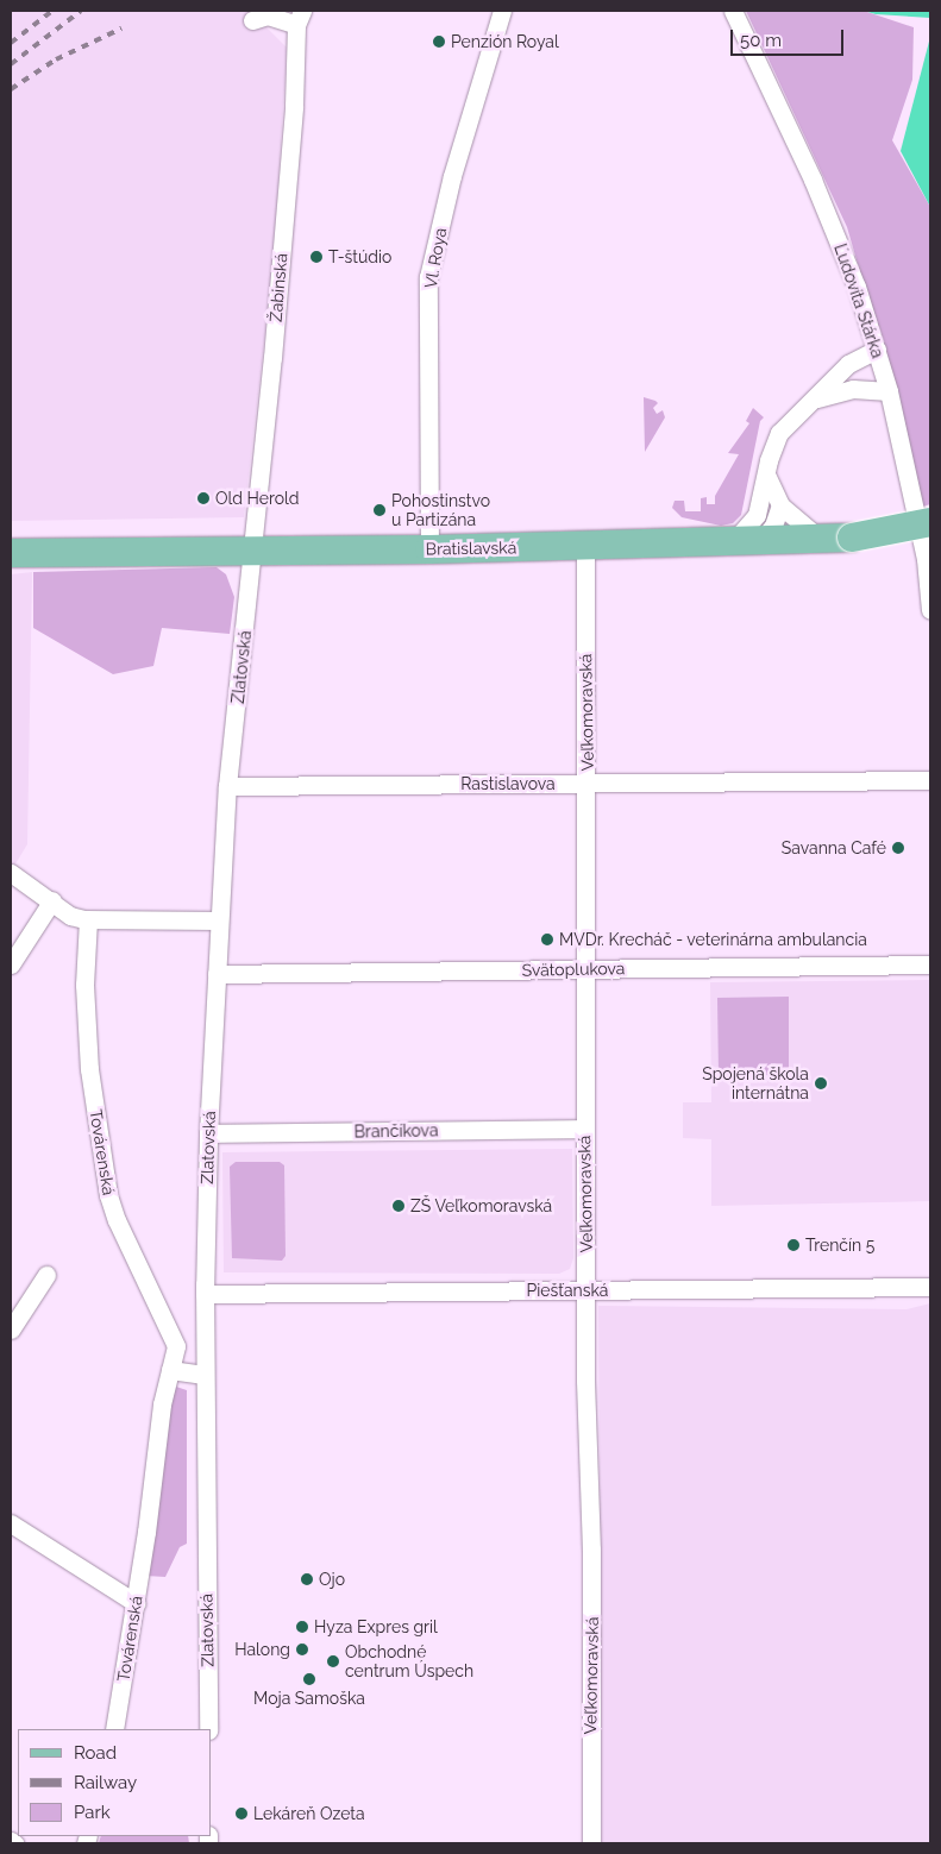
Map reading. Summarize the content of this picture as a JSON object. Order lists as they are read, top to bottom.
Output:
{
  "streets": {
    "main road": ["Bratislavská"],
    "street": [
      "Vl. Roya",
      "Žabinská",
      "Ľudovíta Stárka",
      "Zlatovská",
      "Veľkomoravská",
      "Rastislavova",
      "Svätoplukova",
      "Brančíkova",
      "Továrenská",
      "Piešťanská"
    ]
  },
  "crossings": [
    ["Vl. Roya", "Bratislavská"],
    ["Žabinská", "Bratislavská"],
    ["Žabinská", "Zlatovská"],
    ["Bratislavská", "Zlatovská"],
    ["Bratislavská", "Veľkomoravská"],
    ["Zlatovská", "Rastislavova"],
    ["Zlatovská", "Svätoplukova"],
    ["Zlatovská", "Brančíkova"],
    ["Zlatovská", "Piešťanská"],
    ["Veľkomoravská", "Rastislavova"],
    ["Veľkomoravská", "Svätoplukova"],
    ["Veľkomoravská", "Brančíkova"],
    ["Veľkomoravská", "Piešťanská"]
  ],
  "places": [
    "Penzión Royal",
    "T-štúdio",
    "Old Herold",
    "Pohostinstvo u Partizána",
    "Savanna Café",
    "MVDr. Krecháč - veterinárna ambulancia",
    "Spojená škola internátna",
    "ZŠ Veľkomoravská",
    "Trenčín 5",
    "Ojo",
    "Hyza Expres gril",
    "Halong",
    "Obchodné centrum Úspech",
    "Moja Samoška",
    "Lekáreň Ozeta"
  ],
  "legend": ["Road", "Railway", "Park"],
  "scale_bar": "50 m"
}
